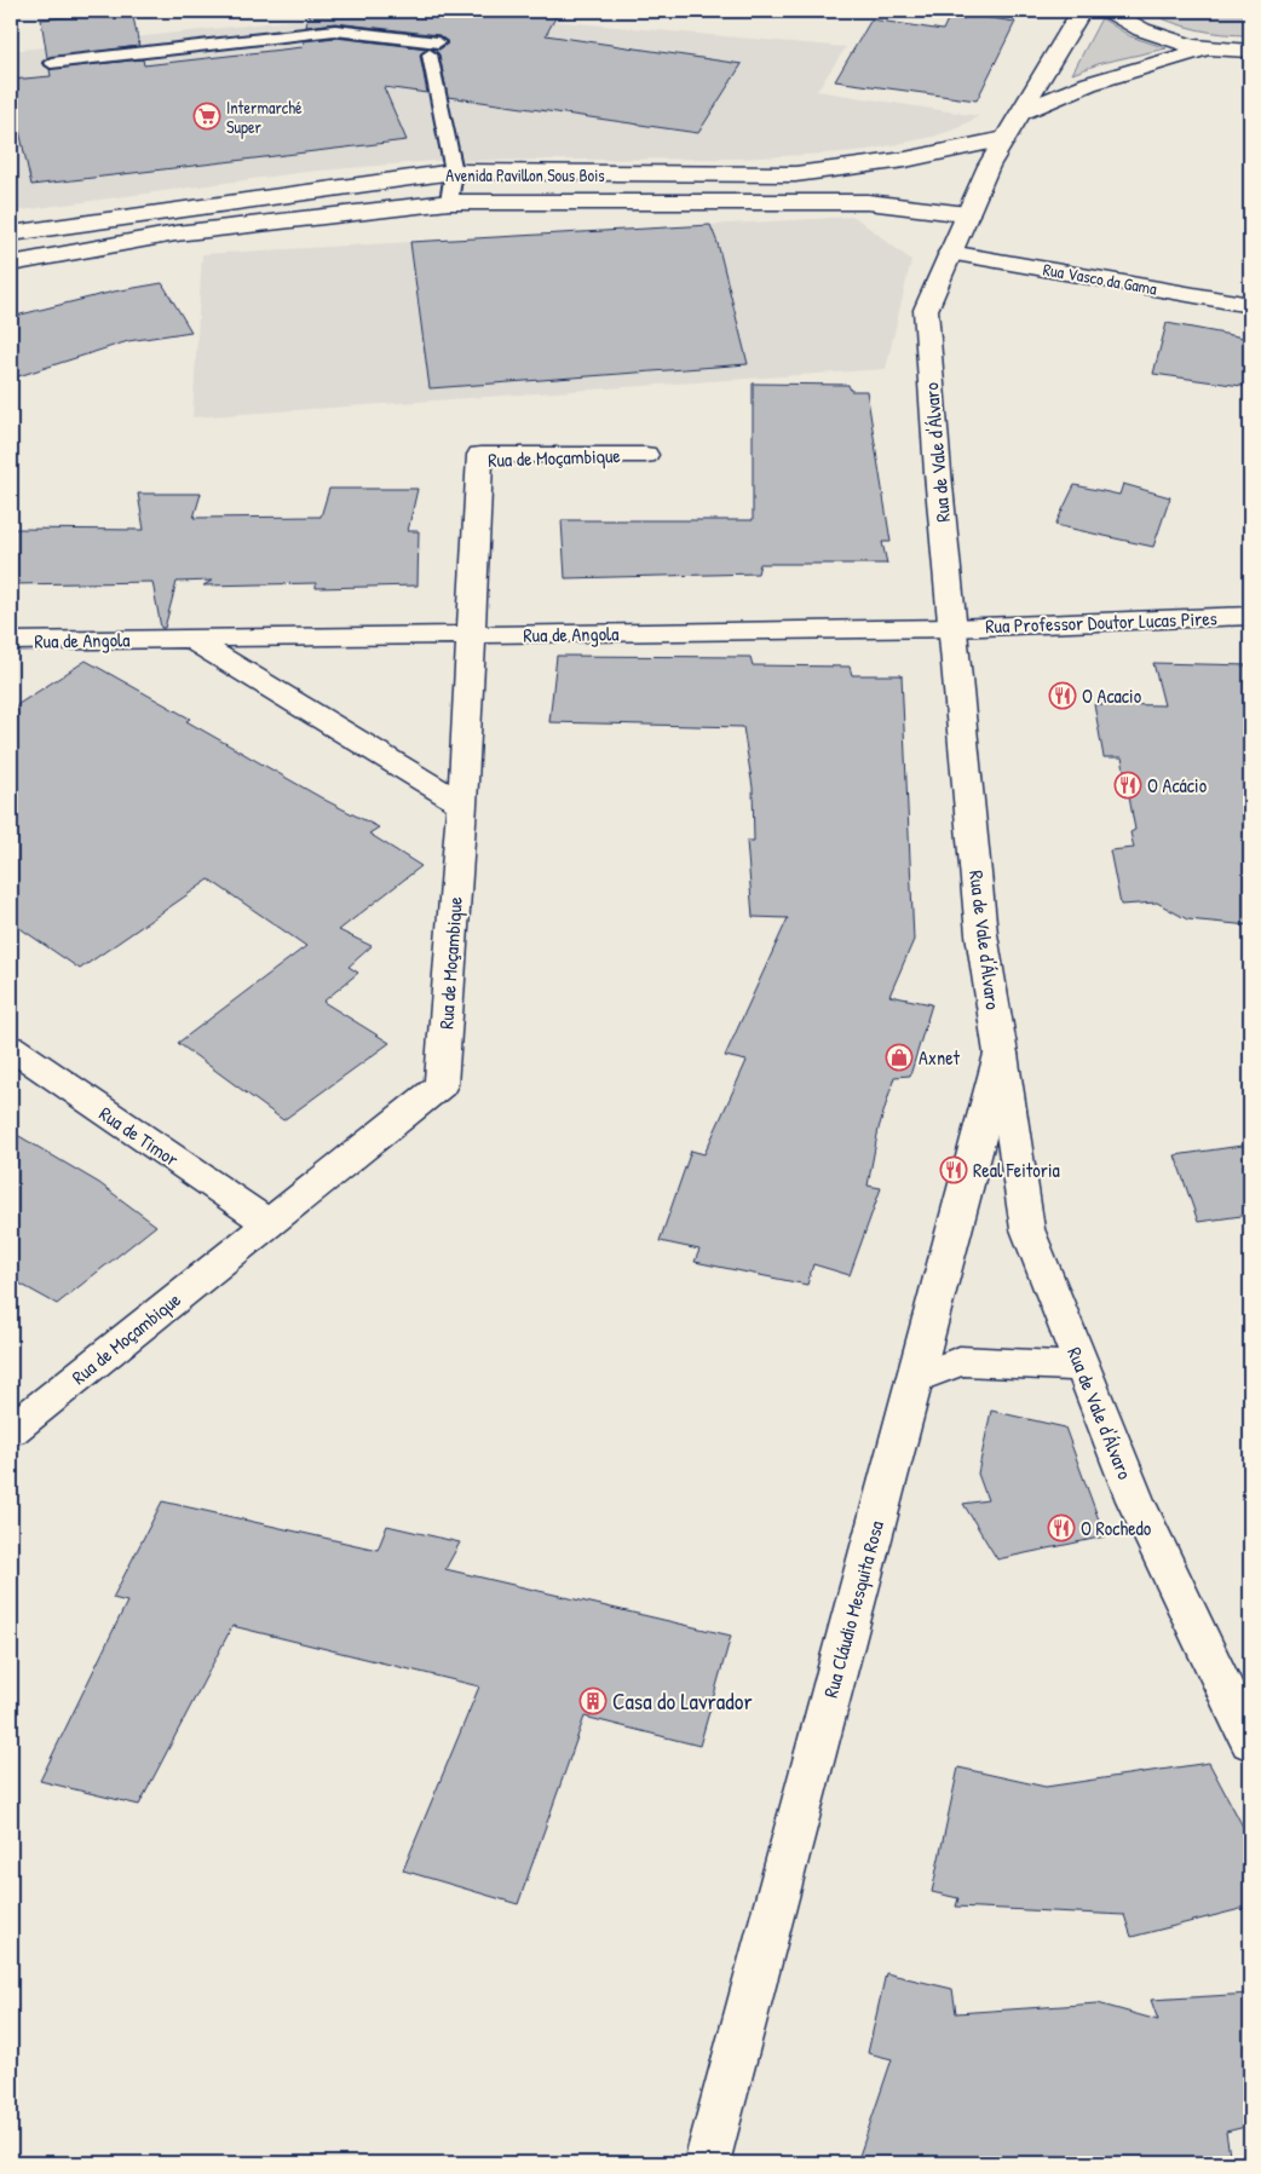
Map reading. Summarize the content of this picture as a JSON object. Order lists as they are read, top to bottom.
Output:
{
  "streets": {
    "street": [
      "Avenida Pavillon Sous Bois",
      "Rua Vasco da Gama",
      "Rua de Vale d'Álvaro",
      "Rua de Moçambique",
      "Rua Professor Doutor Lucas Pires",
      "Rua de Angola",
      "Rua de Timor",
      "Rua Cláudio Mesquita Rosa"
    ]
  },
  "crossings": [
    ["Avenida Pavillon Sous Bois", "Rua de Vale d'Álvaro"],
    ["Rua Vasco da Gama", "Rua de Vale d'Álvaro"],
    ["Rua de Vale d'Álvaro", "Rua Professor Doutor Lucas Pires"],
    ["Rua de Vale d'Álvaro", "Rua de Angola"],
    ["Rua de Vale d'Álvaro", "Rua Cláudio Mesquita Rosa"],
    ["Rua de Moçambique", "Rua de Angola"],
    ["Rua de Moçambique", "Rua de Timor"],
    ["Rua Professor Doutor Lucas Pires", "Rua de Angola"]
  ],
  "places": {
    "supermarket": ["Intermarché Super"],
    "restaurant": [
      "O Acacio",
      "O Acácio",
      "Real Feitoria",
      "O Rochedo"
    ],
    "shop": ["Axnet"],
    "building": ["Casa do Lavrador"]
  }
}
